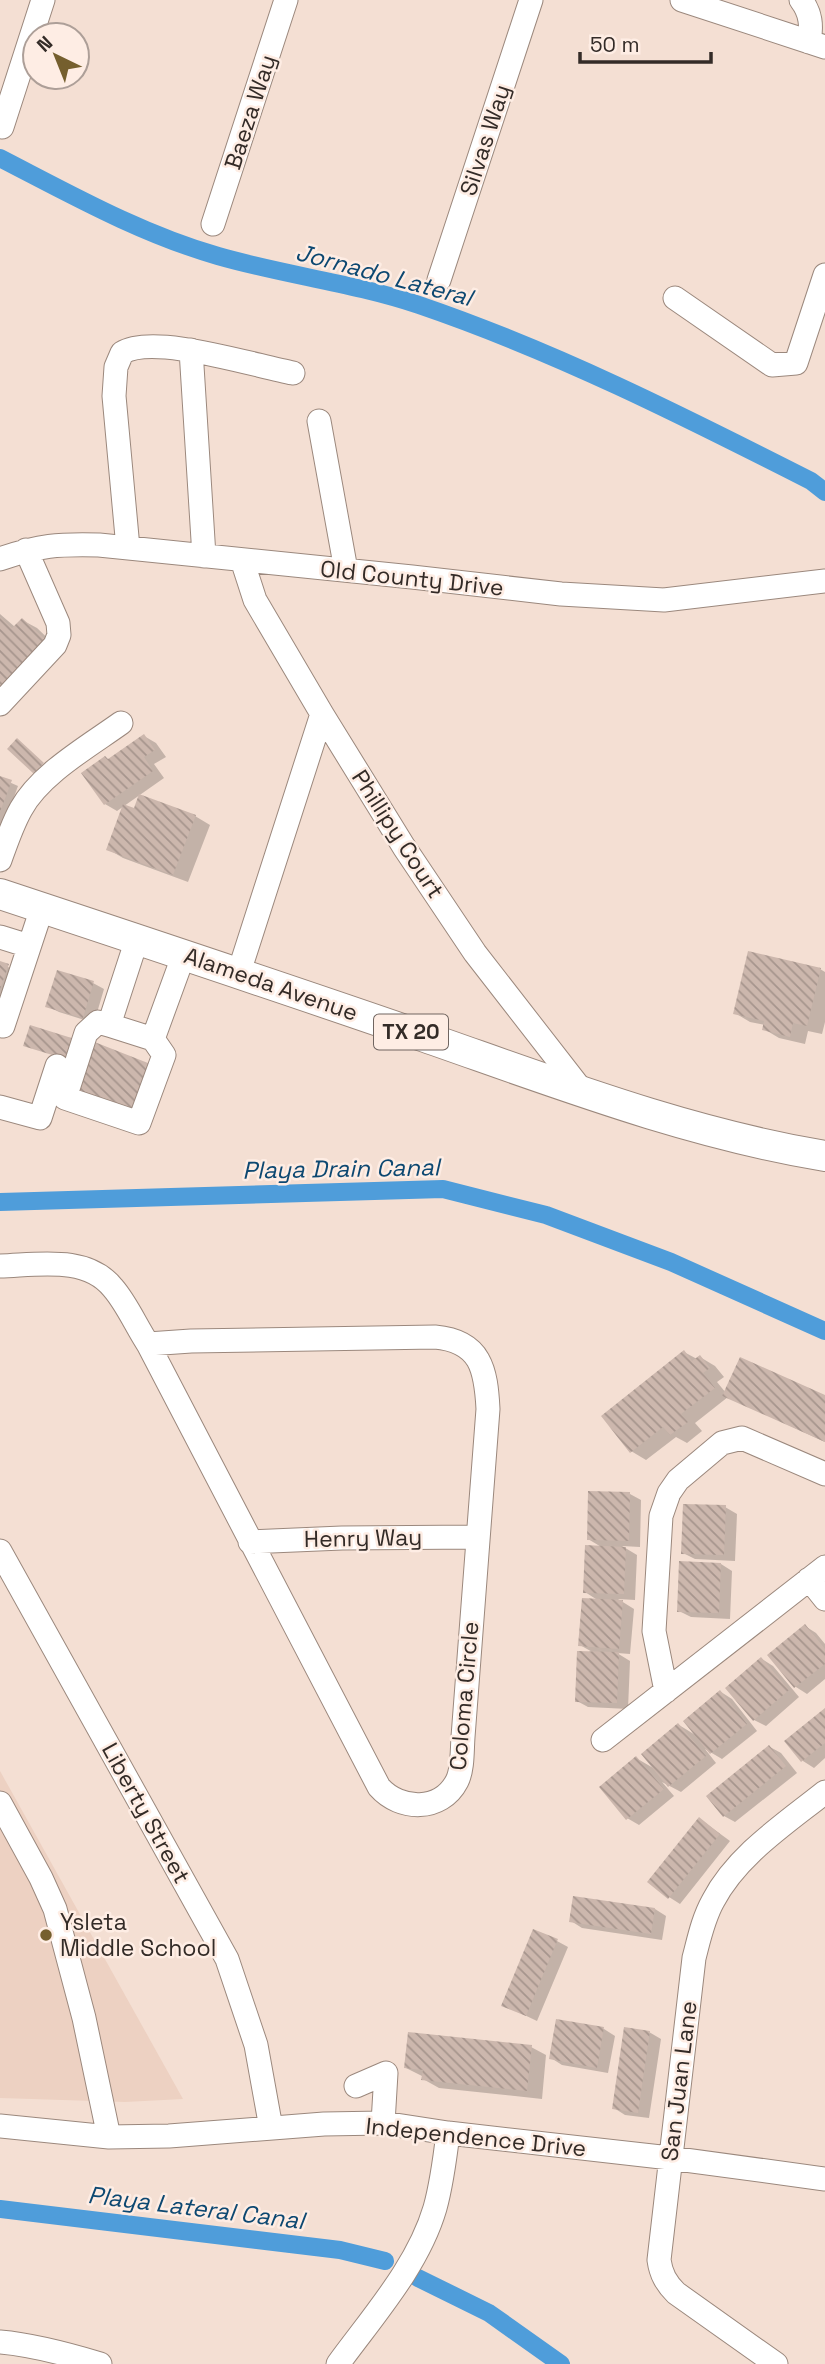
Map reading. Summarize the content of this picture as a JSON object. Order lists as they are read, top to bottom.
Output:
{
  "streets": {
    "main road": ["Alameda Avenue", "TX 20"],
    "street": [
      "Baeza Way",
      "Silvas Way",
      "Old County Drive",
      "Phillipy Court",
      "Henry Way",
      "Coloma Circle",
      "Liberty Street",
      "San Juan Lane",
      "Independence Drive"
    ]
  },
  "crossings": [
    ["Old County Drive", "Phillipy Court"],
    ["Phillipy Court", "Alameda Avenue"],
    ["Henry Way", "Coloma Circle"],
    ["Liberty Street", "Independence Drive"],
    ["San Juan Lane", "Independence Drive"]
  ],
  "water": ["Jornado Lateral", "Playa Drain Canal", "Playa Lateral Canal"],
  "places": ["Ysleta Middle School"],
  "scale_bar": "50 m",
  "north": "top left"
}
